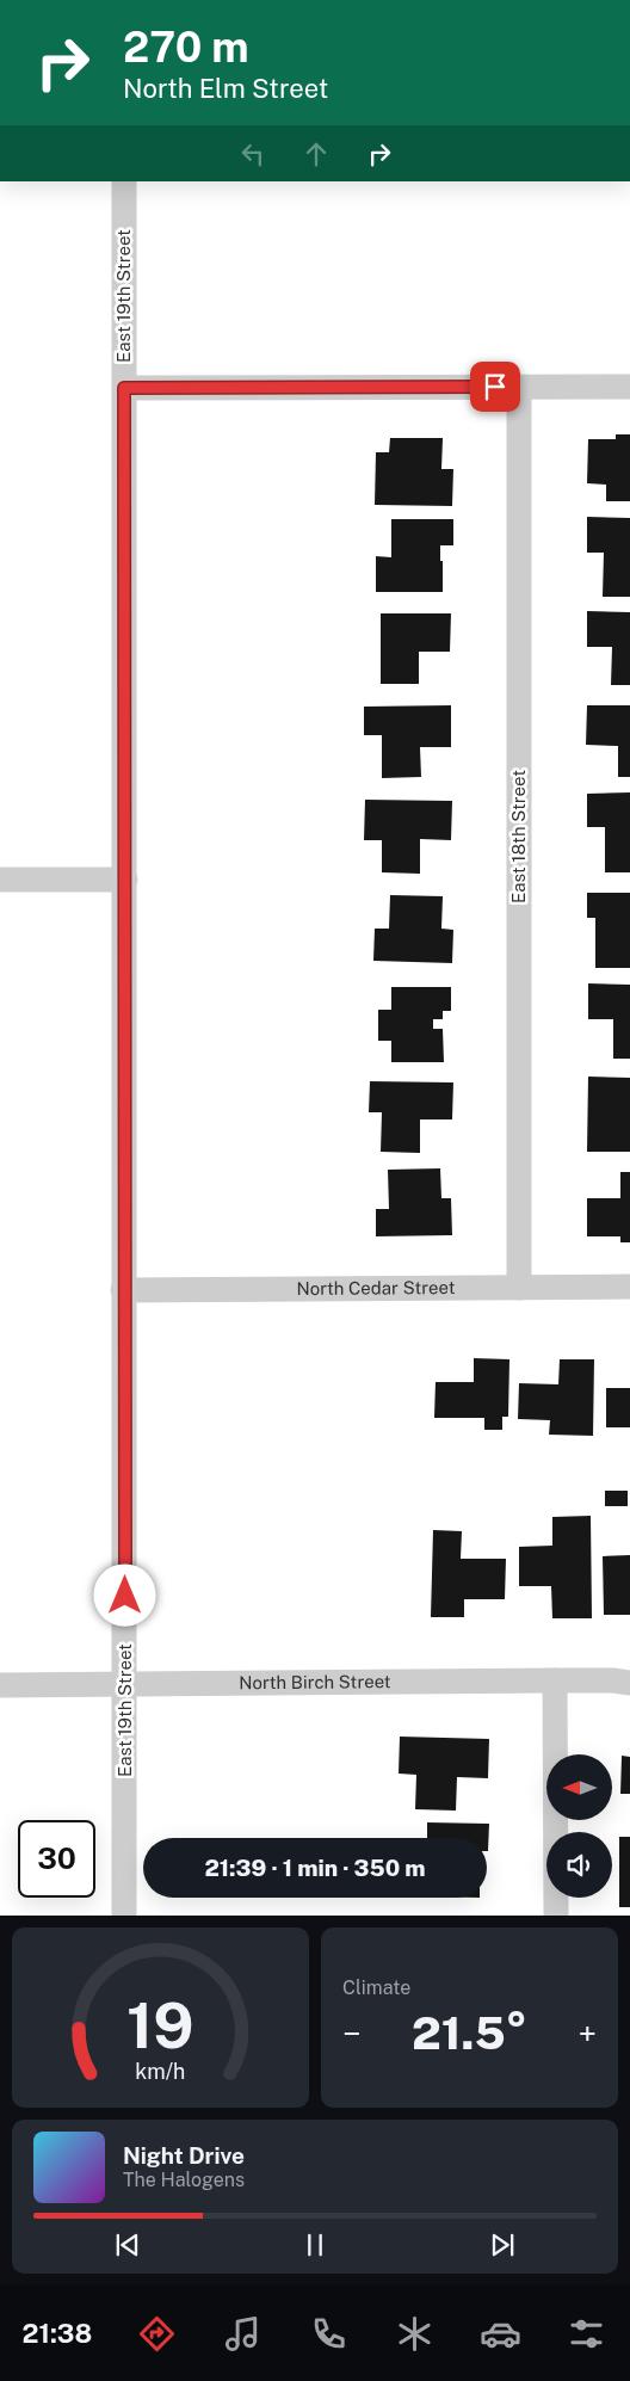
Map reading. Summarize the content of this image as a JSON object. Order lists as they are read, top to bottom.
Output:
{
  "streets": {
    "street": [
      "East 19th Street",
      "East 18th Street",
      "North Cedar Street",
      "North Birch Street"
    ]
  },
  "crossings": [
    ["East 19th Street", "North Cedar Street"],
    ["East 19th Street", "North Birch Street"],
    ["East 18th Street", "North Cedar Street"]
  ],
  "north": "left",
  "page": {
    "turn": ["270 m", "North Elm Street"],
    "limit": "30",
    "trip": "21:39 · 1 min · 350 m",
    "tile": "Climate",
    "heat": ["−", "21.5°", "+"],
    "song": ["Night Drive", "The Halogens"],
    "tabs": "21:38",
    "gauge": ["19", "km/h"]
  }
}
